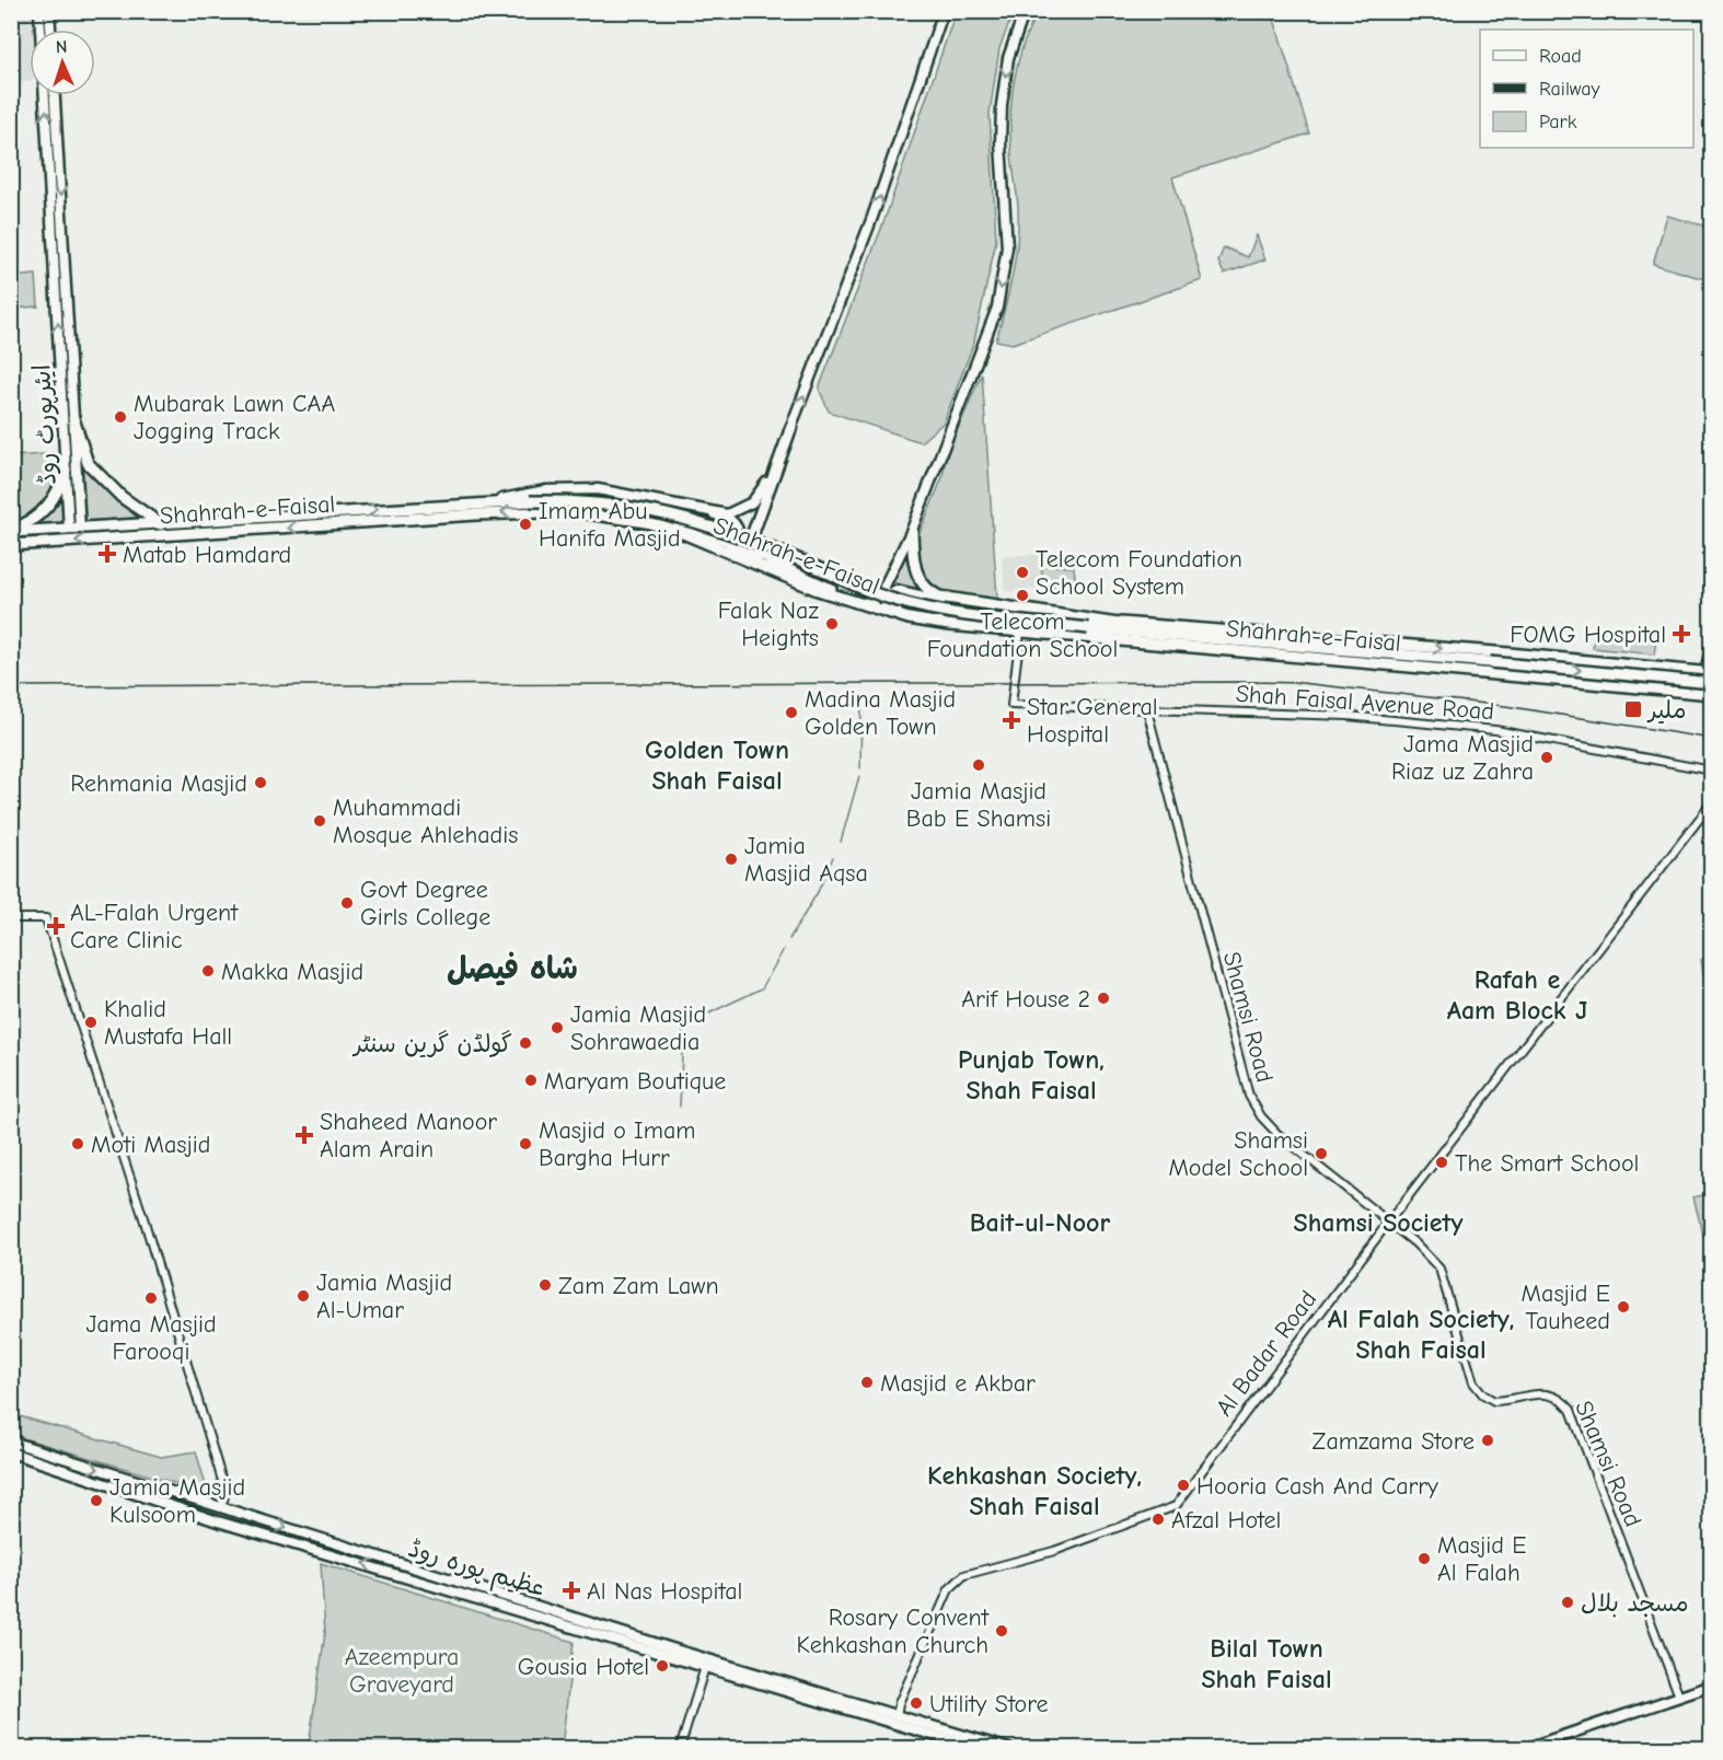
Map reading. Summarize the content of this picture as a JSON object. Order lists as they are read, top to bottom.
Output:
{
  "streets": {
    "highway": ["Shahrah-e-Faisal"],
    "main road": ["ایئرپورٹ روڈ", "عظیم پورہ روڈ"],
    "street": ["Shah Faisal Avenue Road", "Shamsi Road", "Al Badar Road"]
  },
  "crossings": [
    ["ایئرپورٹ روڈ", "Shahrah-e-Faisal"],
    ["Shahrah-e-Faisal", "Shah Faisal Avenue Road"],
    ["Shah Faisal Avenue Road", "Shamsi Road"],
    ["Shamsi Road", "Al Badar Road"],
    ["Al Badar Road", "عظیم پورہ روڈ"]
  ],
  "districts": [
    "Golden Town Shah Faisal",
    "شاہ فیصل",
    "Rafah e Aam Block J",
    "Punjab Town, Shah Faisal",
    "Bait-ul-Noor",
    "Shamsi Society",
    "Al Falah Society, Shah Faisal",
    "Kehkashan Society, Shah Faisal",
    "Bilal Town Shah Faisal"
  ],
  "parks": ["Azeempura Graveyard"],
  "places": {
    "other": [
      "Mubarak Lawn CAA Jogging Track",
      "Imam Abu Hanifa Masjid",
      "Telecom Foundation School System",
      "Telecom Foundation School",
      "Falak Naz Heights",
      "Madina Masjid Golden Town",
      "Jama Masjid Riaz uz Zahra",
      "Jamia Masjid Bab E Shamsi",
      "Rehmania Masjid",
      "Muhammadi Mosque Ahlehadis",
      "Jamia Masjid Aqsa",
      "Govt Degree Girls College",
      "Makka Masjid",
      "Arif House 2",
      "Khalid Mustafa Hall",
      "Jamia Masjid Sohrawaedia",
      "گولڈن گرین سنٹر",
      "Maryam Boutique",
      "Moti Masjid",
      "Masjid o Imam Bargha Hurr",
      "Shamsi Model School",
      "The Smart School",
      "Zam Zam Lawn",
      "Jamia Masjid Al-Umar",
      "Jama Masjid Farooqi",
      "Masjid E Tauheed",
      "Masjid e Akbar",
      "Zamzama Store",
      "Hooria Cash And Carry",
      "Jamia Masjid Kulsoom",
      "Afzal Hotel",
      "Masjid E Al Falah",
      "مسجد بلال",
      "Rosary Convent Kehkashan Church",
      "Gousia Hotel",
      "Utility Store"
    ],
    "health": [
      "Matab Hamdard",
      "FOMG Hospital",
      "Star General Hospital",
      "AL-Falah Urgent Care Clinic",
      "Shaheed Manoor Alam Arain",
      "Al Nas Hospital"
    ],
    "transit": ["ملیر"]
  },
  "legend": ["Road", "Railway", "Park"],
  "north": "top"
}
